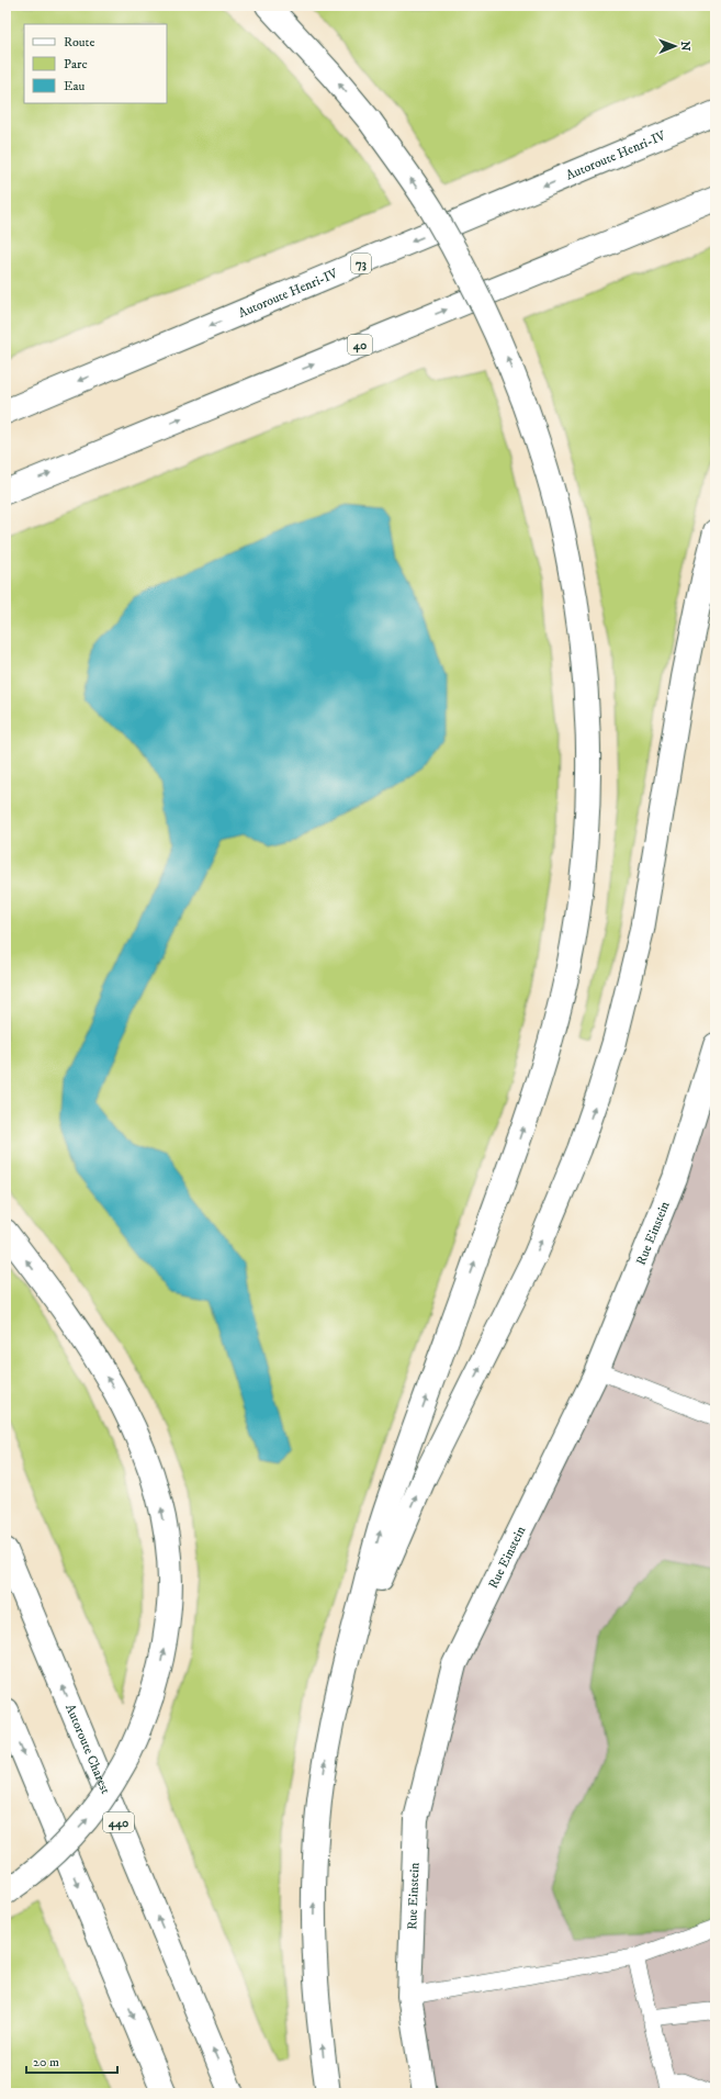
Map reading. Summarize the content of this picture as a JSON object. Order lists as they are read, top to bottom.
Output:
{
  "streets": {
    "main road": [
      "Autoroute Henri-IV",
      "73",
      "40",
      "Rue Einstein",
      "Autoroute Charest",
      "440"
    ]
  },
  "legend": ["Route", "Parc", "Eau"],
  "scale_bar": "20 m",
  "north": "right"
}
